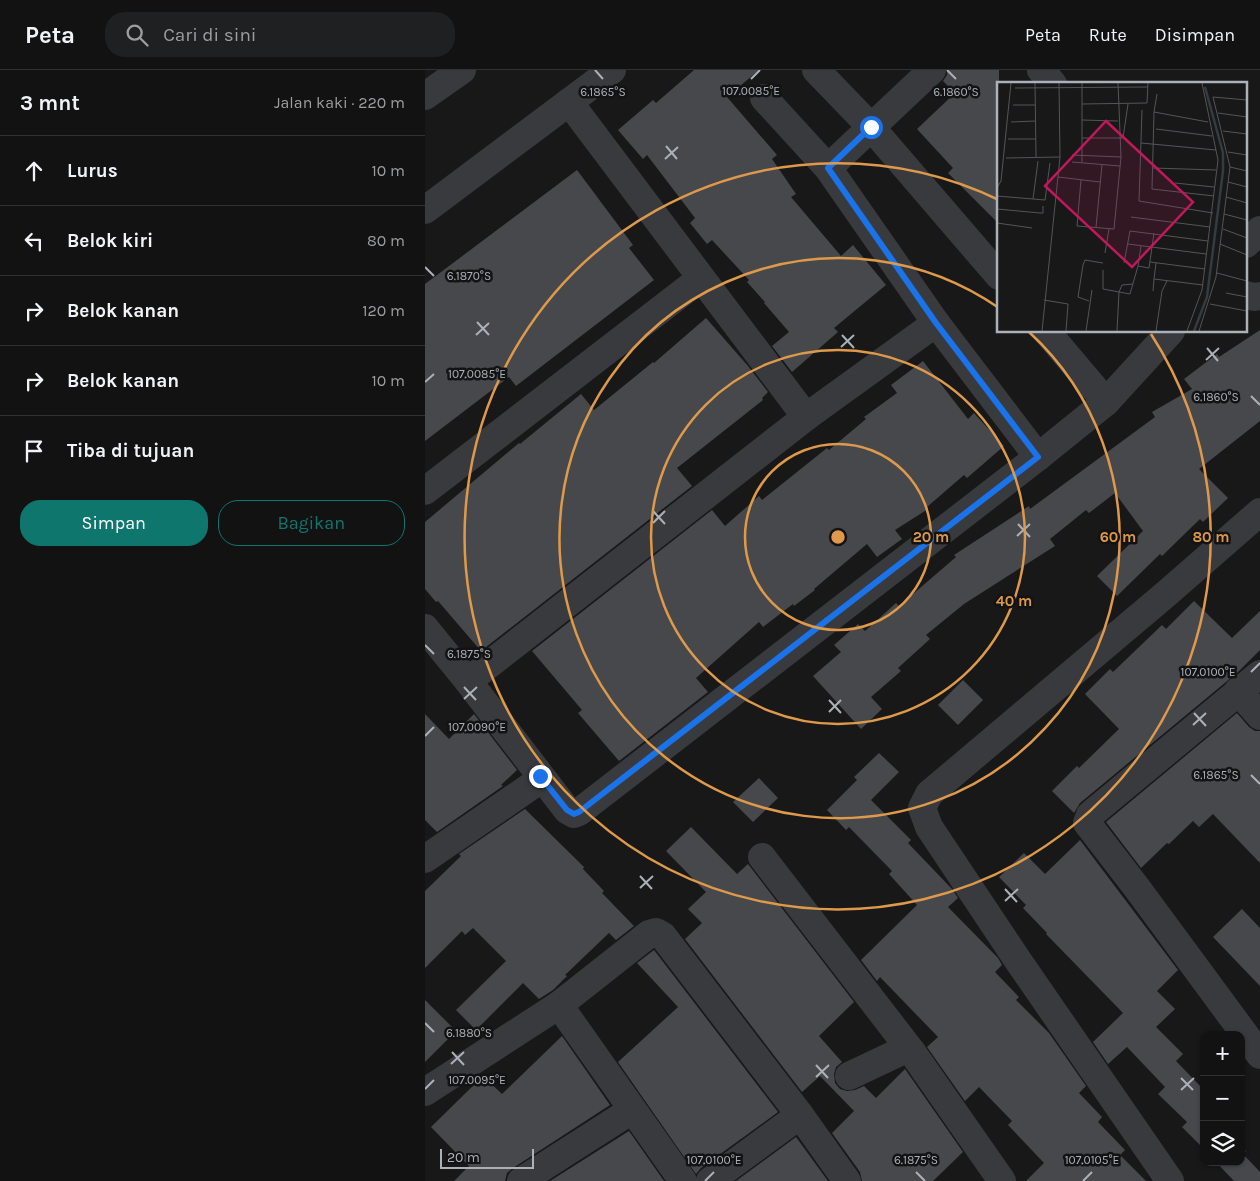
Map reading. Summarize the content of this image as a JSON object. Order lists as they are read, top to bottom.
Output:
{
  "scale_bar": "20 m",
  "page": {
    "header": "Peta",
    "search": "Cari di sini",
    "nav": ["Peta", "Rute", "Disimpan"],
    "heading": ["3 mnt", "Jalan kaki · 220 m"],
    "list": [
      ["Lurus", "10 m"],
      ["Belok kiri", "80 m"],
      ["Belok kanan", "120 m"],
      ["Belok kanan", "10 m"],
      "Tiba di tujuan"
    ],
    "buttons": ["Simpan", "Bagikan"],
    "map_buttons": ["+", "−"],
    "scale": "20 m"
  },
  "coordinates": [
    "107.0085°E",
    "6.1865°S",
    "6.1860°S",
    "6.1870°S",
    "6.1875°S",
    "107.0100°E",
    "107.0090°E",
    "6.1880°S",
    "107.0095°E",
    "107.0105°E"
  ],
  "rings": [
    "20 m",
    "60 m",
    "80 m",
    "40 m"
  ]
}
